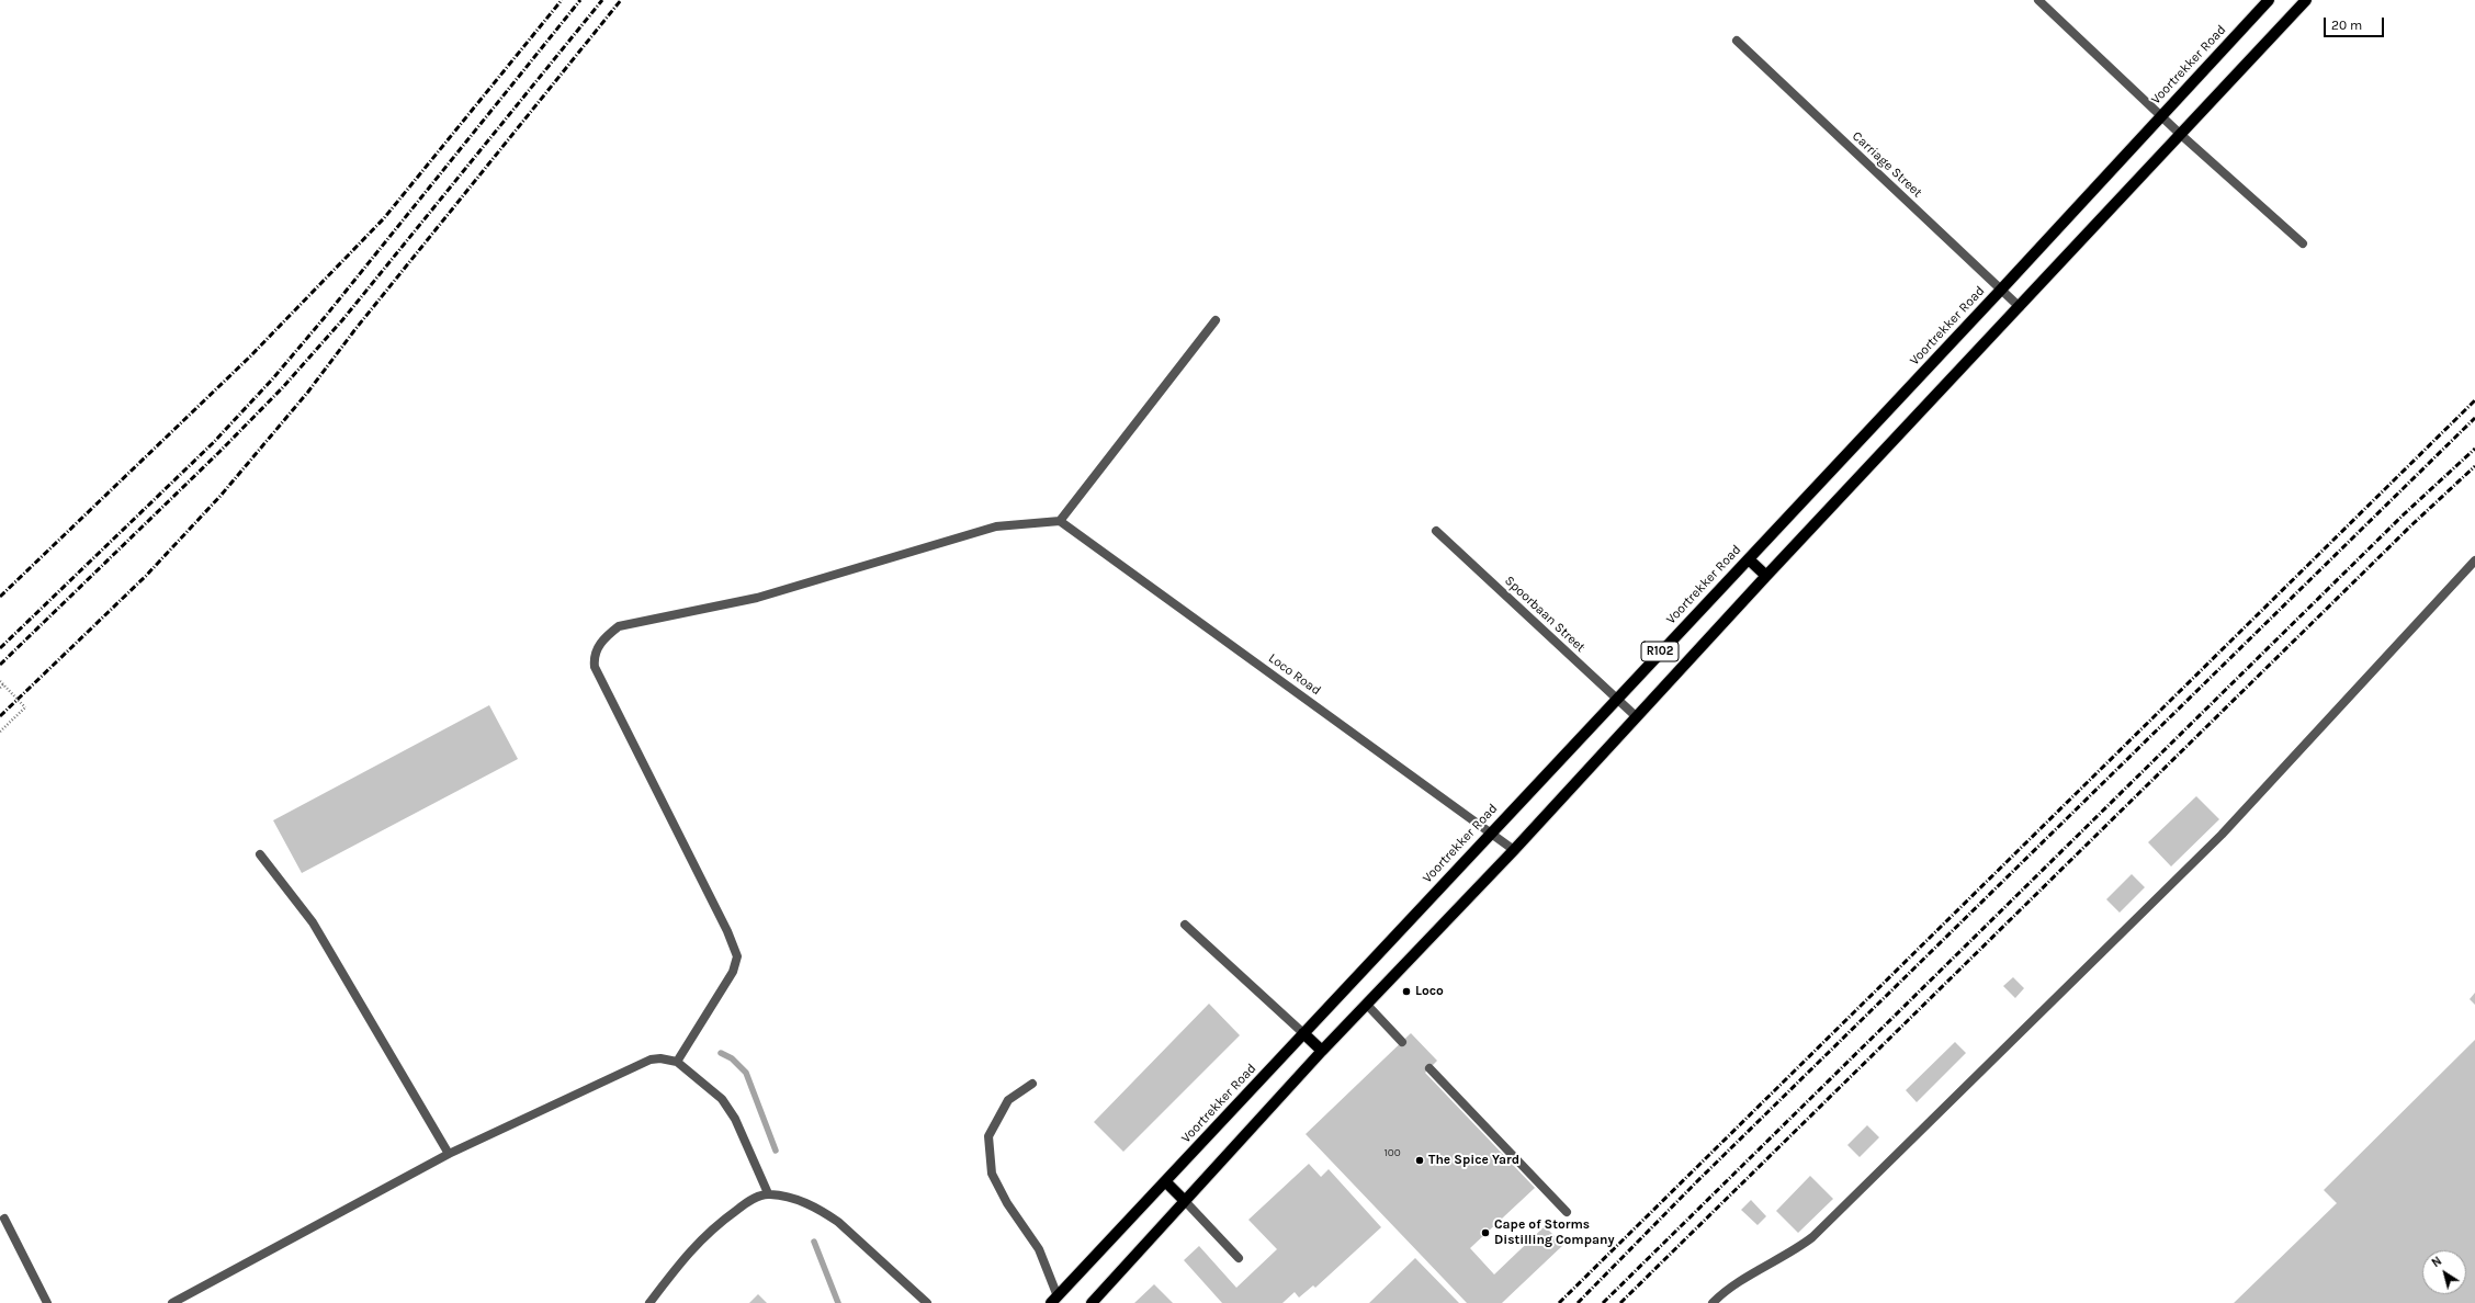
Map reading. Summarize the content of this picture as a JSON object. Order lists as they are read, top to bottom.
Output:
{
  "streets": {
    "main road": ["Voortrekker Road", "R102"],
    "lane": ["Carriage Street", "Spoorbaan Street", "Loco Road"]
  },
  "crossings": [
    ["Voortrekker Road", "Carriage Street"],
    ["Voortrekker Road", "Spoorbaan Street"],
    ["Voortrekker Road", "Loco Road"],
    ["Carriage Street", "R102"],
    ["Spoorbaan Street", "R102"],
    ["R102", "Loco Road"]
  ],
  "places": ["Loco", "The Spice Yard", "Cape of Storms Distilling Company"],
  "house_numbers": ["100"],
  "scale_bar": "20 m",
  "north": "top left"
}
